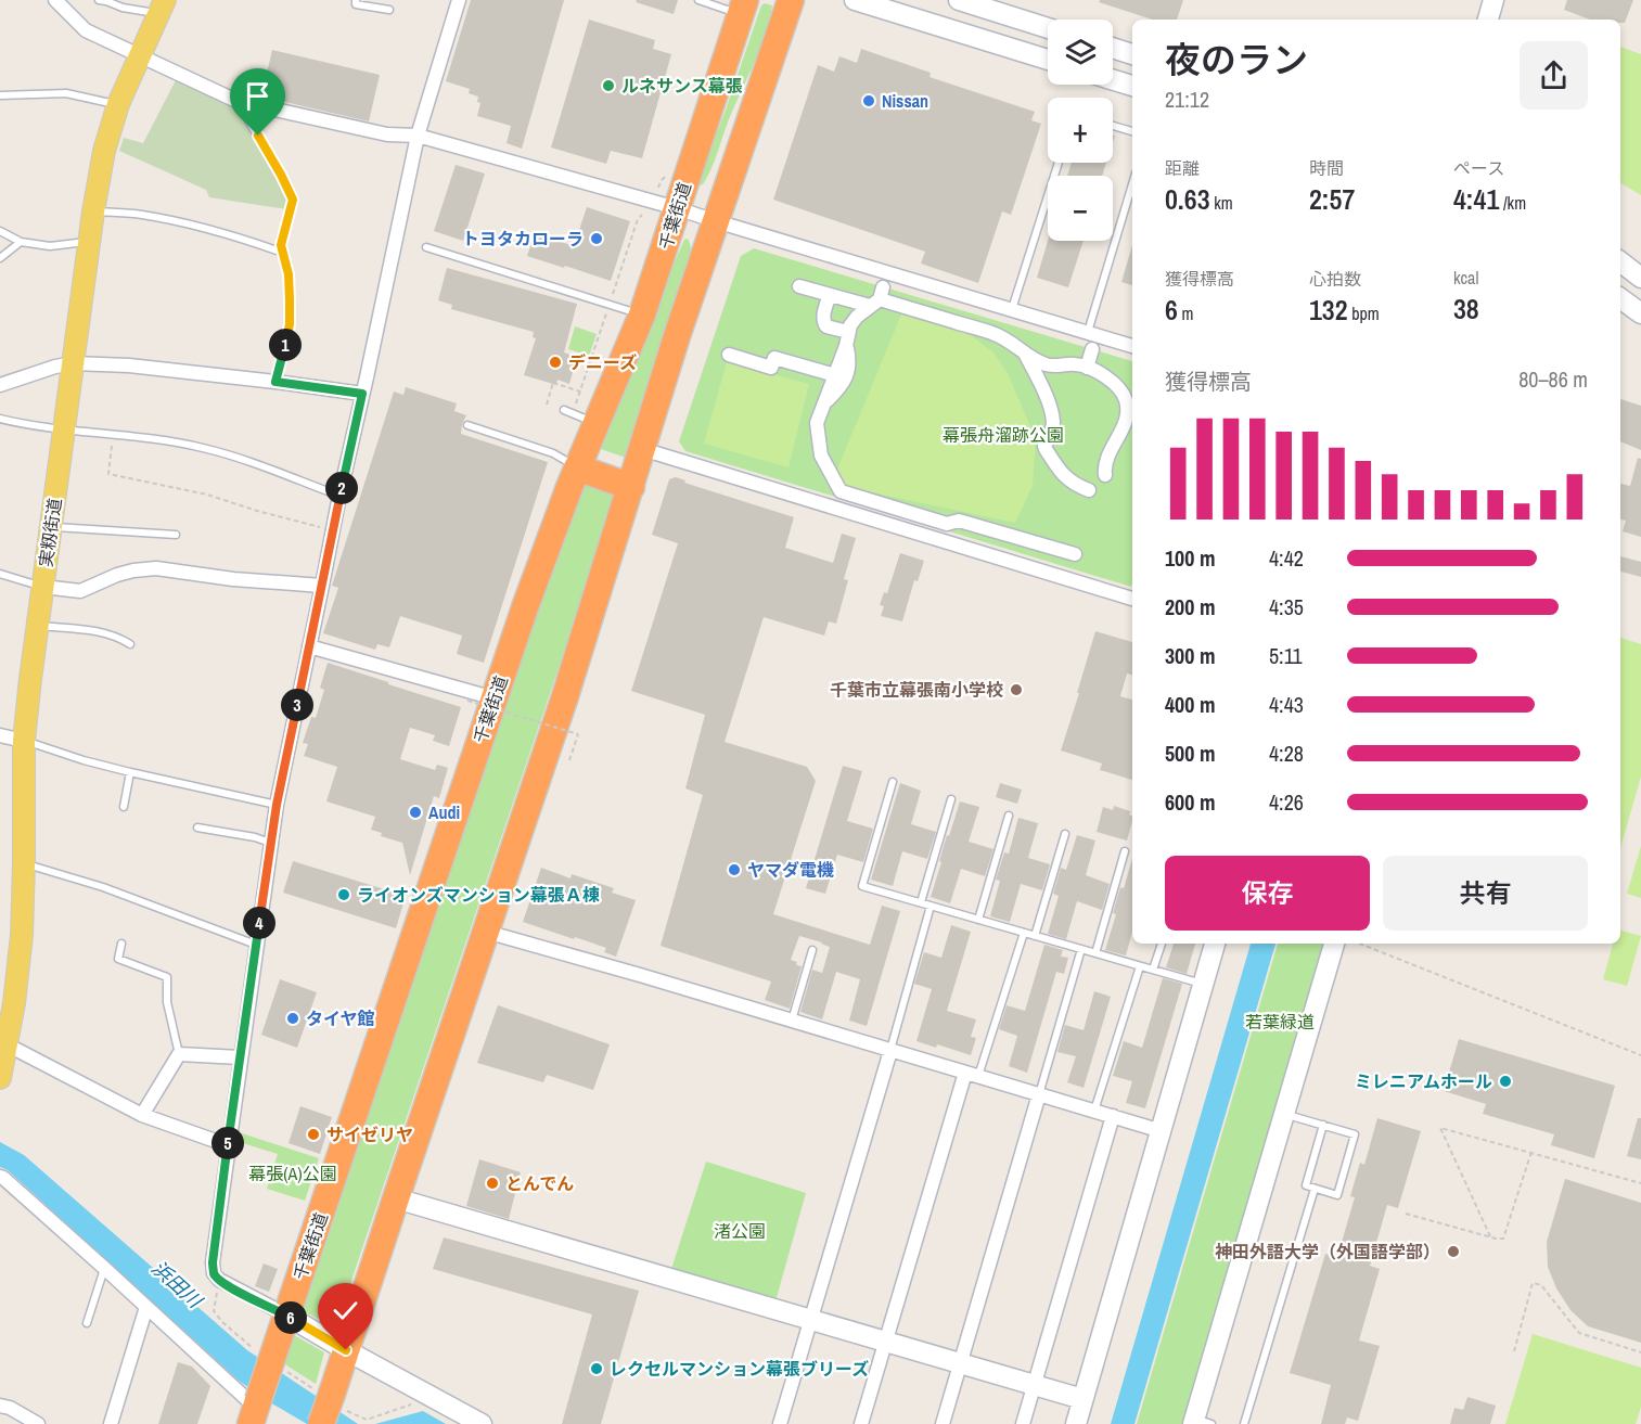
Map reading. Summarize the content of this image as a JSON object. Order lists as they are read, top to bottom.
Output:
{
  "streets": {
    "highway": ["千葉街道"],
    "main road": ["実籾街道"]
  },
  "water": ["浜田川"],
  "parks": [
    "幕張舟溜跡公園",
    "若葉緑道",
    "幕張(A)公園",
    "渚公園"
  ],
  "places": [
    "ルネサンス幕張",
    "Nissan",
    "トヨタカローラ",
    "デニーズ",
    "千葉市立幕張南小学校",
    "Audi",
    "ヤマダ電機",
    "ライオンズマンション幕張Ａ棟",
    "タイヤ館",
    "ミレニアムホール",
    "サイゼリヤ",
    "とんでん",
    "神田外語大学（外国語学部）",
    "レクセルマンション幕張ブリーズ"
  ],
  "page": {
    "map_buttons": ["+", "−"],
    "heading": ["夜のラン", "21:12"],
    "stats": [
      ["距離", "0.63 km"],
      ["時間", "2:57"],
      ["ペース", "4:41 /km"],
      ["獲得標高", "6 m"],
      ["心拍数", "132 bpm"],
      ["kcal", "38"]
    ],
    "pins": [
      "1",
      "2",
      "3",
      "4",
      "5",
      "6"
    ],
    "chart": ["獲得標高", "80–86 m"],
    "list": [
      {
        "name": "100 m",
        "note": "4:42"
      },
      {
        "name": "200 m",
        "note": "4:35"
      },
      {
        "name": "300 m",
        "note": "5:11"
      },
      {
        "name": "400 m",
        "note": "4:43"
      },
      {
        "name": "500 m",
        "note": "4:28"
      },
      {
        "name": "600 m",
        "note": "4:26"
      }
    ],
    "buttons": ["保存", "共有"]
  }
}
